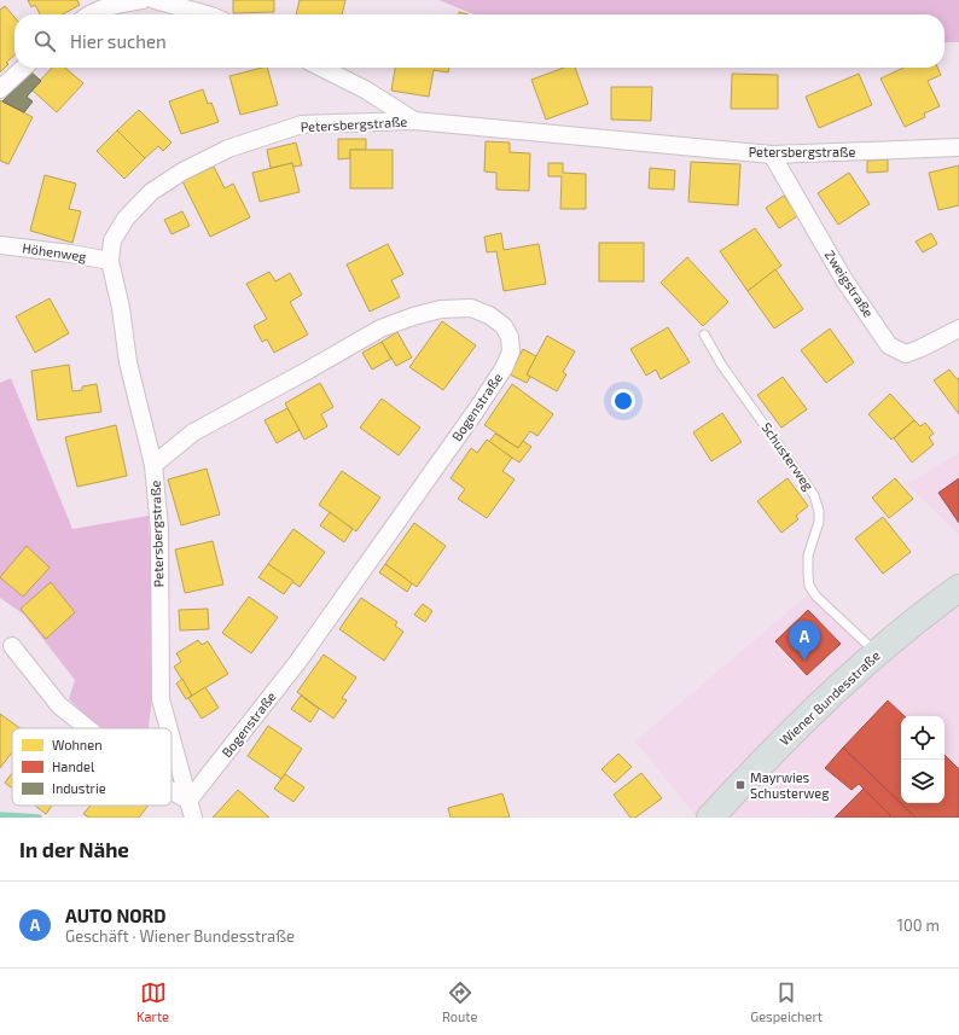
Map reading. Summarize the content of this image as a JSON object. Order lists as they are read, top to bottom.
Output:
{
  "streets": {
    "main road": ["Wiener Bundesstraße"],
    "street": [
      "Petersbergstraße",
      "Höhenweg",
      "Zweigstraße",
      "Bogenstraße"
    ],
    "lane": ["Schusterweg"]
  },
  "crossings": [
    ["Petersbergstraße", "Höhenweg"],
    ["Petersbergstraße", "Zweigstraße"],
    ["Petersbergstraße", "Bogenstraße"],
    ["Schusterweg", "Wiener Bundesstraße"]
  ],
  "places": {
    "transit": ["Mayrwies Schusterweg"]
  },
  "legend": ["Wohnen", "Handel", "Industrie"],
  "page": {
    "search": "Hier suchen",
    "pins": "A",
    "heading": "In der Nähe",
    "list": [
      {
        "mark": "A",
        "name": "AUTO NORD",
        "note": "Geschäft · Wiener Bundesstraße",
        "value": "100 m"
      }
    ],
    "nav": ["Karte", "Route", "Gespeichert"]
  }
}
